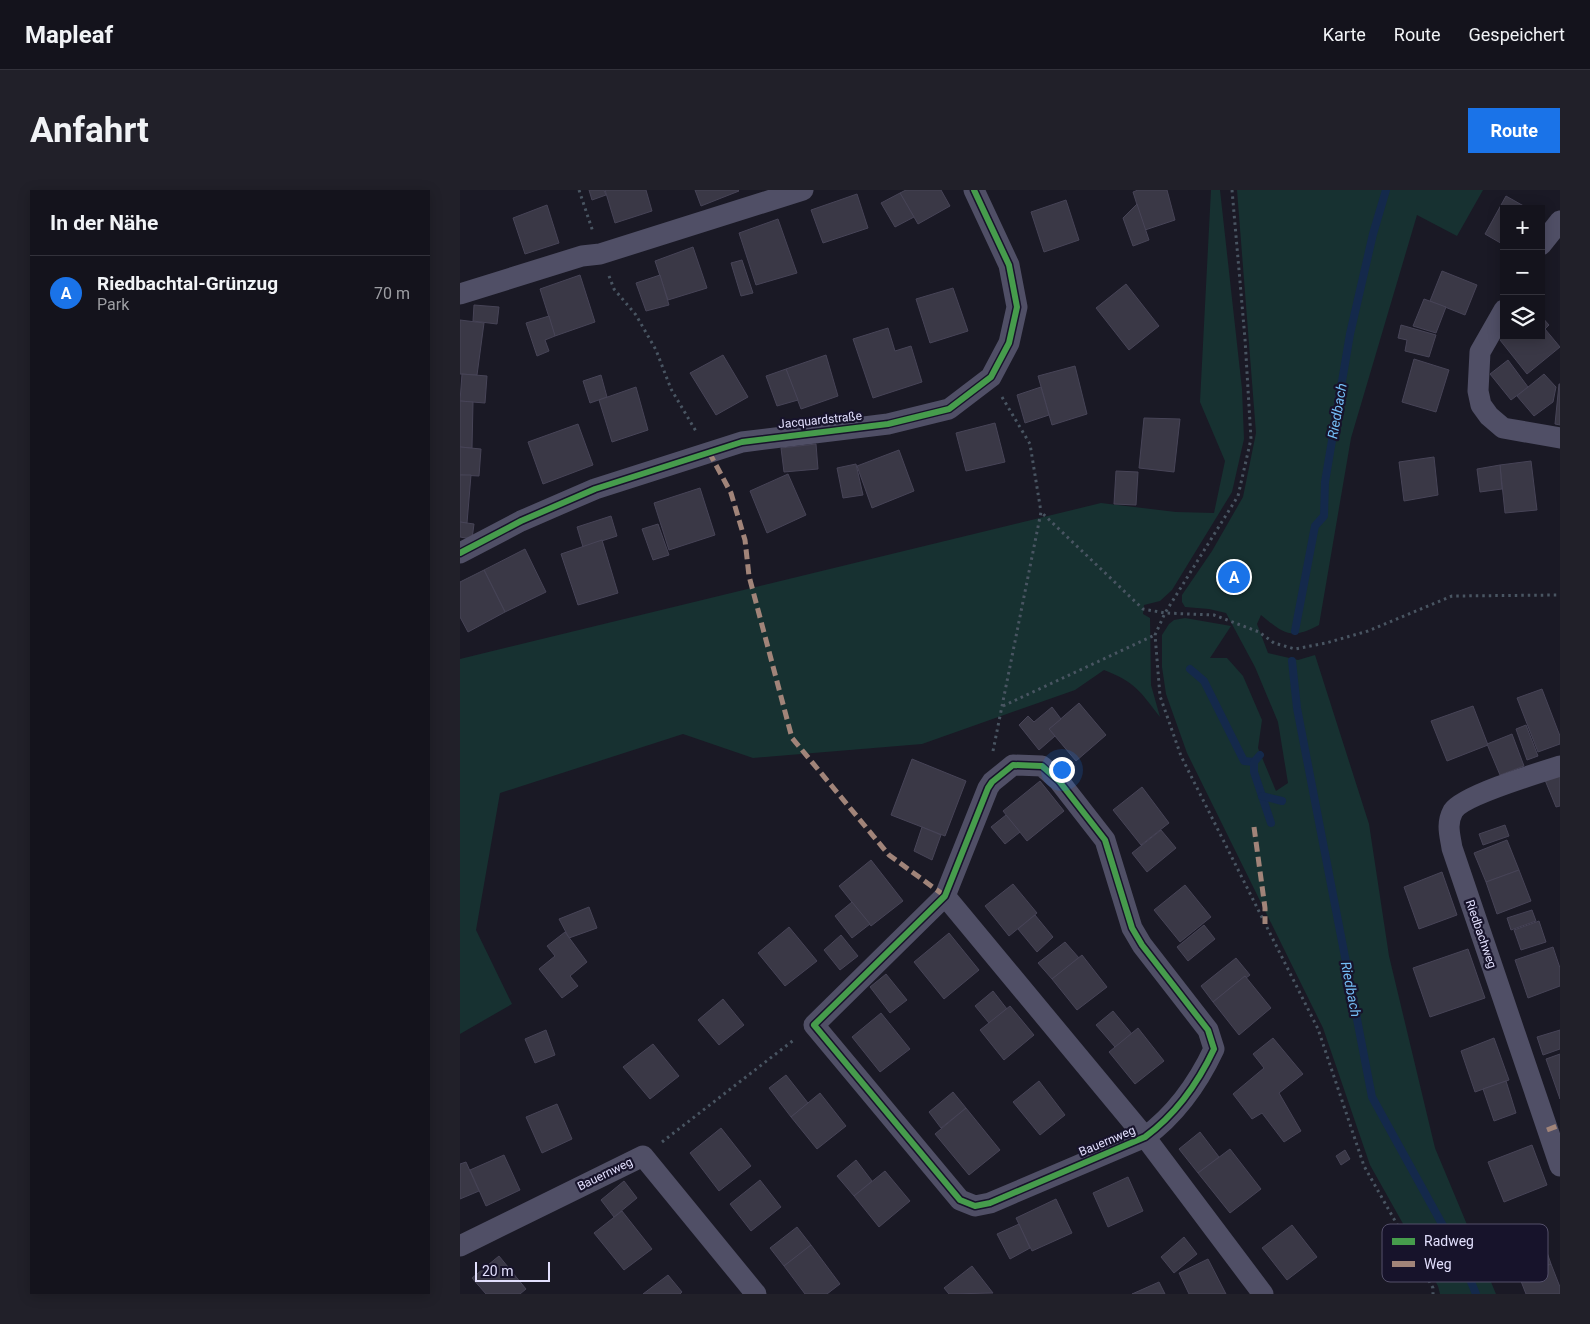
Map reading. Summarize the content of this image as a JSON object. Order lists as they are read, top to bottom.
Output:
{
  "streets": {
    "street": ["Jacquardstraße", "Riedbachweg", "Bauernweg"]
  },
  "water": ["Riedbach"],
  "legend": ["Radweg", "Weg"],
  "scale_bar": "20 m",
  "page": {
    "header": "Mapleaf",
    "nav": ["Karte", "Route", "Gespeichert"],
    "buttons": "Route",
    "title": "Anfahrt",
    "heading": "In der Nähe",
    "map_buttons": ["+", "−"],
    "list": [
      {
        "mark": "A",
        "name": "Riedbachtal-Grünzug",
        "note": "Park",
        "value": "70 m"
      }
    ],
    "pins": "A",
    "scale": "20 m"
  }
}
